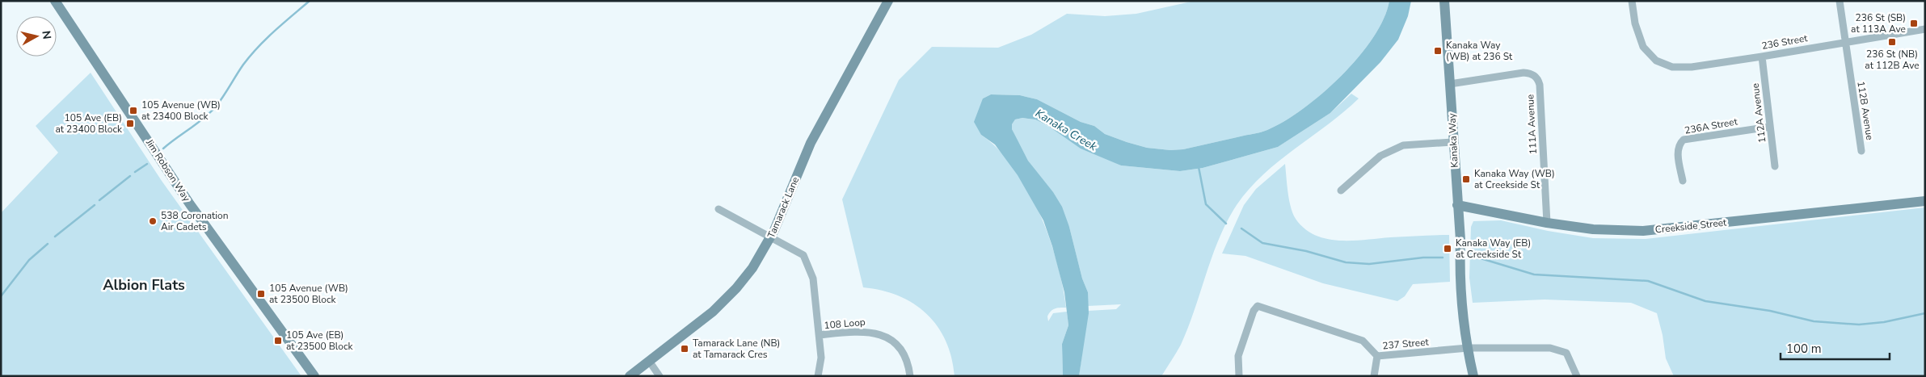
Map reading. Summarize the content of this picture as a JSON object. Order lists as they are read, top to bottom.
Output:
{
  "streets": {
    "street": [
      "236 Street",
      "112B Avenue",
      "112A Avenue",
      "111A Avenue",
      "236A Street",
      "Kanaka Way",
      "Jim Robson Way",
      "Tamarack Lane",
      "Creekside Street",
      "108 Loop",
      "237 Street"
    ]
  },
  "crossings": [
    ["236 Street", "112B Avenue"],
    ["236 Street", "112A Avenue"],
    ["112A Avenue", "236A Street"],
    ["111A Avenue", "Kanaka Way"],
    ["111A Avenue", "Creekside Street"],
    ["Kanaka Way", "Creekside Street"],
    ["Kanaka Way", "237 Street"]
  ],
  "districts": ["Albion Flats"],
  "water": ["Kanaka Creek"],
  "places": {
    "transit": [
      "236 St (SB) at 113A Ave",
      "236 St (NB) at 112B Ave",
      "Kanaka Way (WB) at 236 St",
      "105 Avenue (WB) at 23400 Block",
      "105 Ave (EB) at 23400 Block",
      "Kanaka Way (WB) at Creekside St",
      "Kanaka Way (EB) at Creekside St",
      "105 Avenue (WB) at 23500 Block",
      "105 Ave (EB) at 23500 Block",
      "Tamarack Lane (NB) at Tamarack Cres"
    ],
    "other": ["538 Coronation Air Cadets"]
  },
  "scale_bar": "100 m",
  "north": "right"
}
